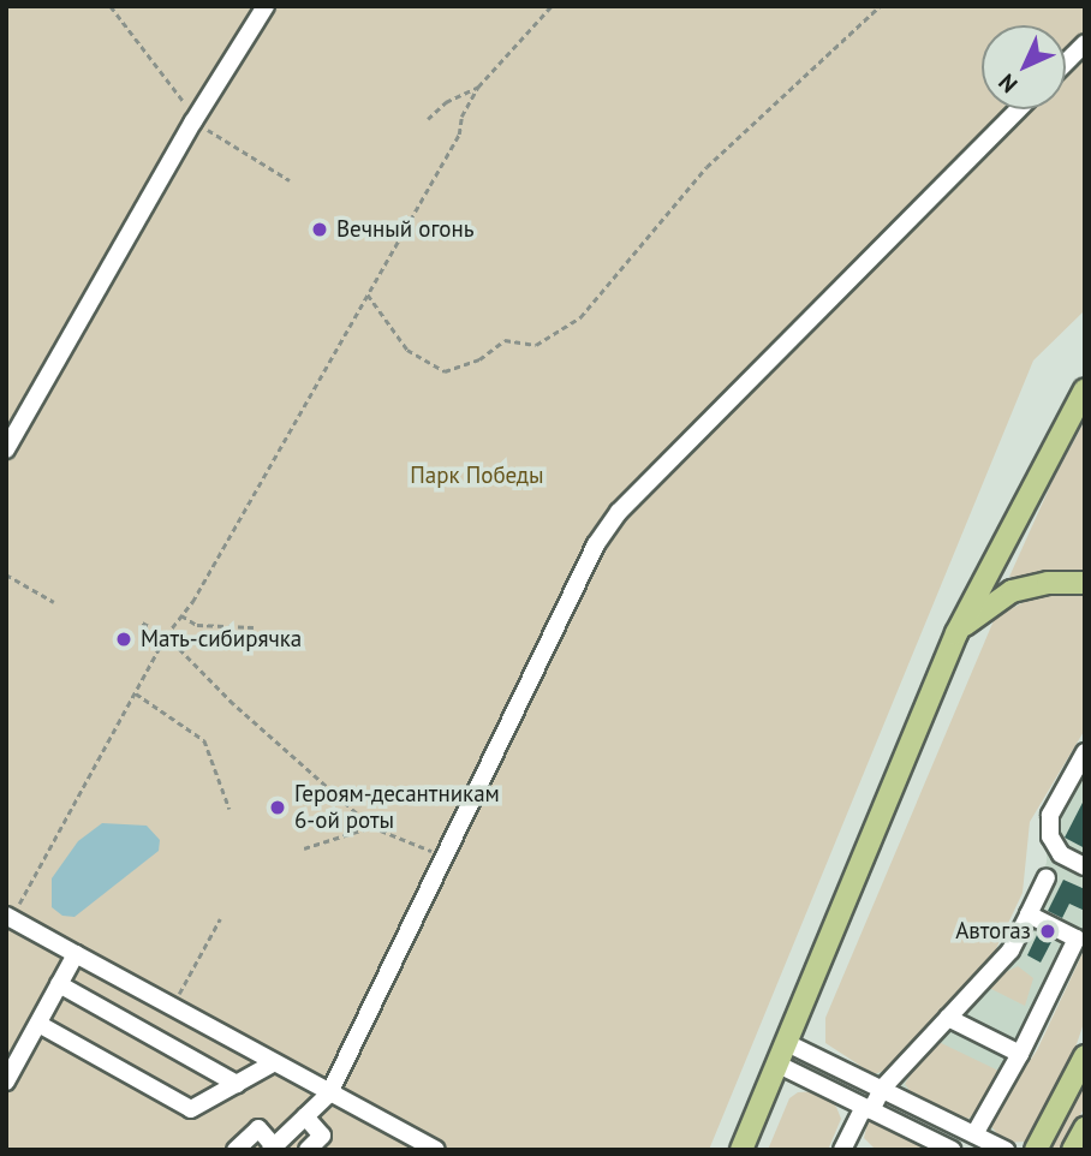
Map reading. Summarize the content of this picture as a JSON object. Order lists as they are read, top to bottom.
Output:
{
  "parks": ["Парк Победы"],
  "places": [
    "Вечный огонь",
    "Мать-сибирячка",
    "Героям-десантникам 6-ой роты",
    "Автогаз"
  ],
  "north": "bottom left"
}
